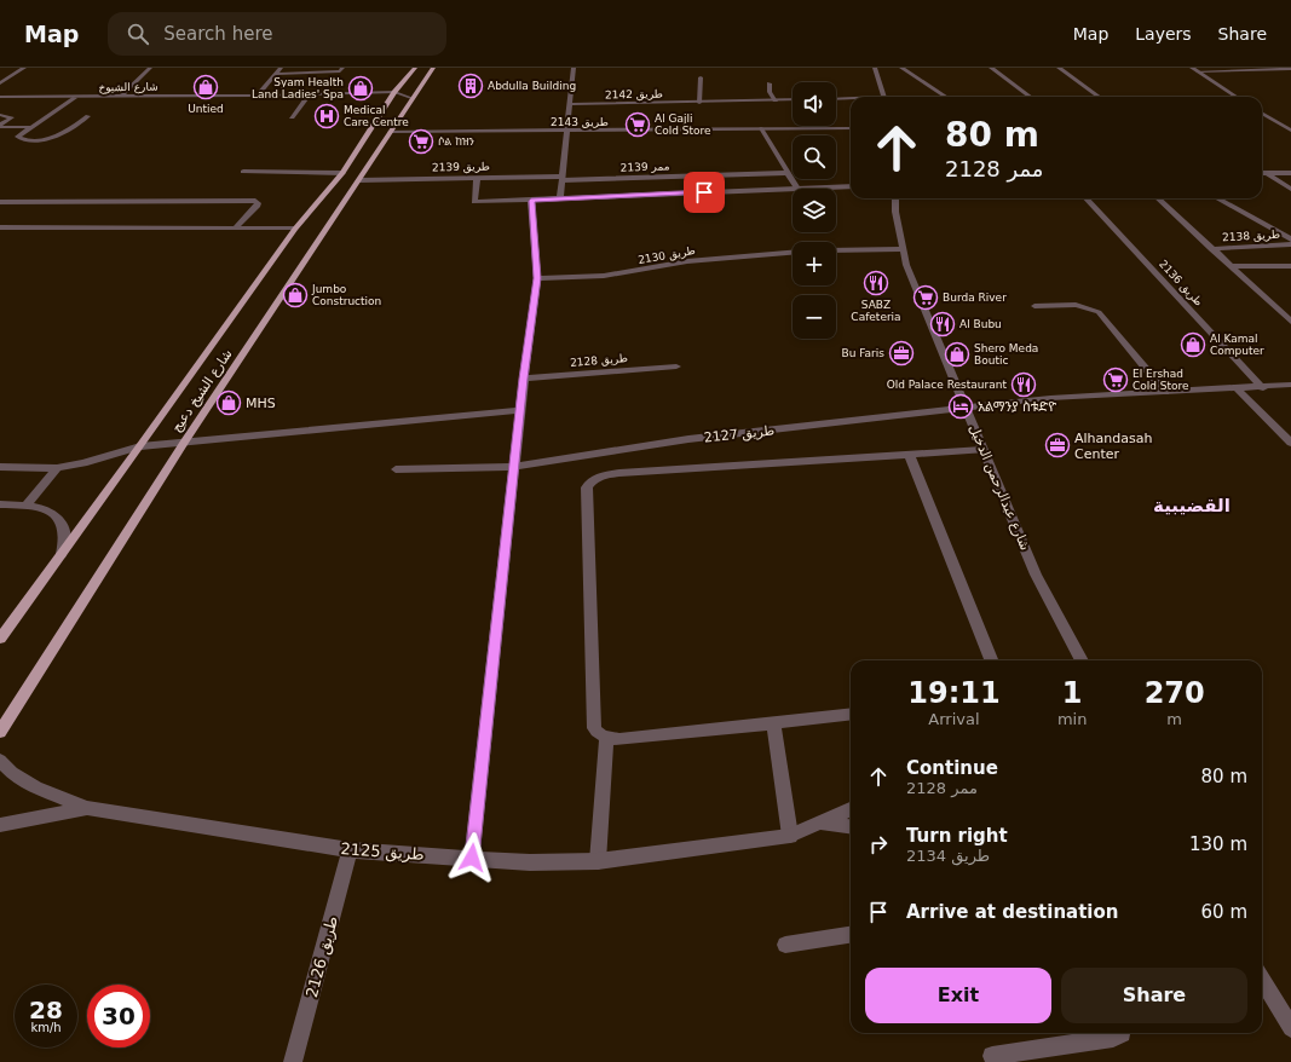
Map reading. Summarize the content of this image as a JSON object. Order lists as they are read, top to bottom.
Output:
{
  "streets": {
    "main road": ["شارع الشيخ دعيج"],
    "street": [
      "شارع الشيوخ",
      "طريق 2142",
      "طريق 2143",
      "طريق 2139",
      "ممر 2139",
      "طريق 2138",
      "طريق 2130",
      "طريق 2136",
      "طريق 2128",
      "طريق 2127",
      "شارع عبدالرحمن الدخيل",
      "طريق 2125",
      "طريق 2126"
    ]
  },
  "crossings": [
    ["شارع الشيوخ", "شارع الشيخ دعيج"],
    ["طريق 2143", "شارع الشيخ دعيج"],
    ["طريق 2139", "ممر 2139"],
    ["طريق 2139", "شارع الشيخ دعيج"],
    ["طريق 2136", "طريق 2127"],
    ["طريق 2127", "شارع عبدالرحمن الدخيل"],
    ["طريق 2125", "طريق 2126"]
  ],
  "districts": ["القضيبية"],
  "places": {
    "building": ["Abdulla Building"],
    "shop": [
      "Untied",
      "Syam Health Land Ladies' Spa",
      "Jumbo Construction",
      "Al Kamal Computer",
      "Shero Meda Boutic",
      "MHS"
    ],
    "hospital": ["Medical Care Centre"],
    "supermarket": [
      "Al Gajli Cold Store",
      "ሶል ከዝን",
      "Burda River",
      "El Ershad Cold Store"
    ],
    "restaurant": ["SABZ Cafeteria", "Al Bubu", "Old Palace Restaurant"],
    "office": ["Bu Faris", "Alhandasah Center"],
    "hotel": ["አልማንያ ስቱድዮ"]
  },
  "page": {
    "header": "Map",
    "search": "Search here",
    "nav": ["Map", "Layers", "Share"],
    "map_buttons": ["+", "−"],
    "turn": ["80 m", "ممر 2128"],
    "eta": [
      "19:11",
      "Arrival",
      "1",
      "min",
      "270",
      "m"
    ],
    "list": [
      {
        "name": "Continue",
        "note": "ممر 2128",
        "value": "80 m"
      },
      {
        "name": "Turn right",
        "note": "طريق 2134",
        "value": "130 m"
      },
      {
        "name": "Arrive at destination",
        "value": "60 m"
      }
    ],
    "buttons": ["Exit", "Share"],
    "speed": "28 km/h",
    "limit": "30"
  }
}
